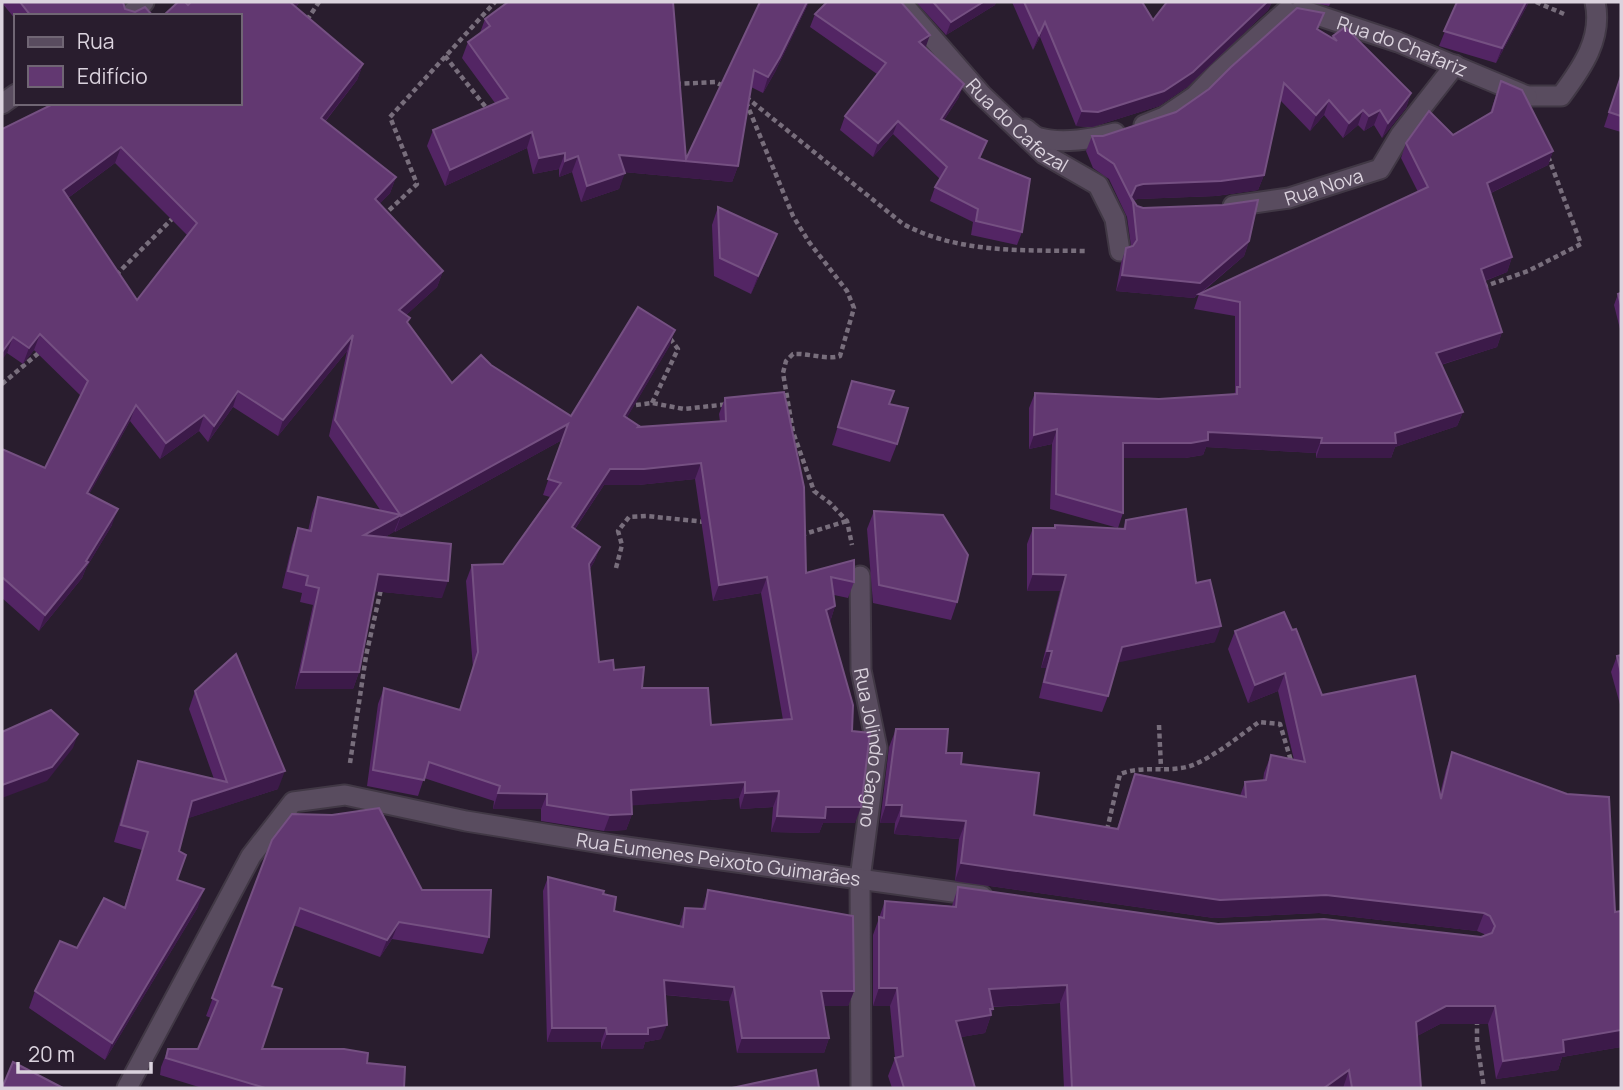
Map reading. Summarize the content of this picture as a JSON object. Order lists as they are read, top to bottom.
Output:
{
  "streets": {
    "street": [
      "Rua do Chafariz",
      "Rua do Cafezal",
      "Rua Nova",
      "Rua Jolindo Gagno",
      "Rua Eumenes Peixoto Guimarães"
    ]
  },
  "crossings": [
    ["Rua do Chafariz", "Rua Nova"],
    ["Rua Jolindo Gagno", "Rua Eumenes Peixoto Guimarães"]
  ],
  "legend": ["Rua", "Edifício"],
  "scale_bar": "20 m"
}
